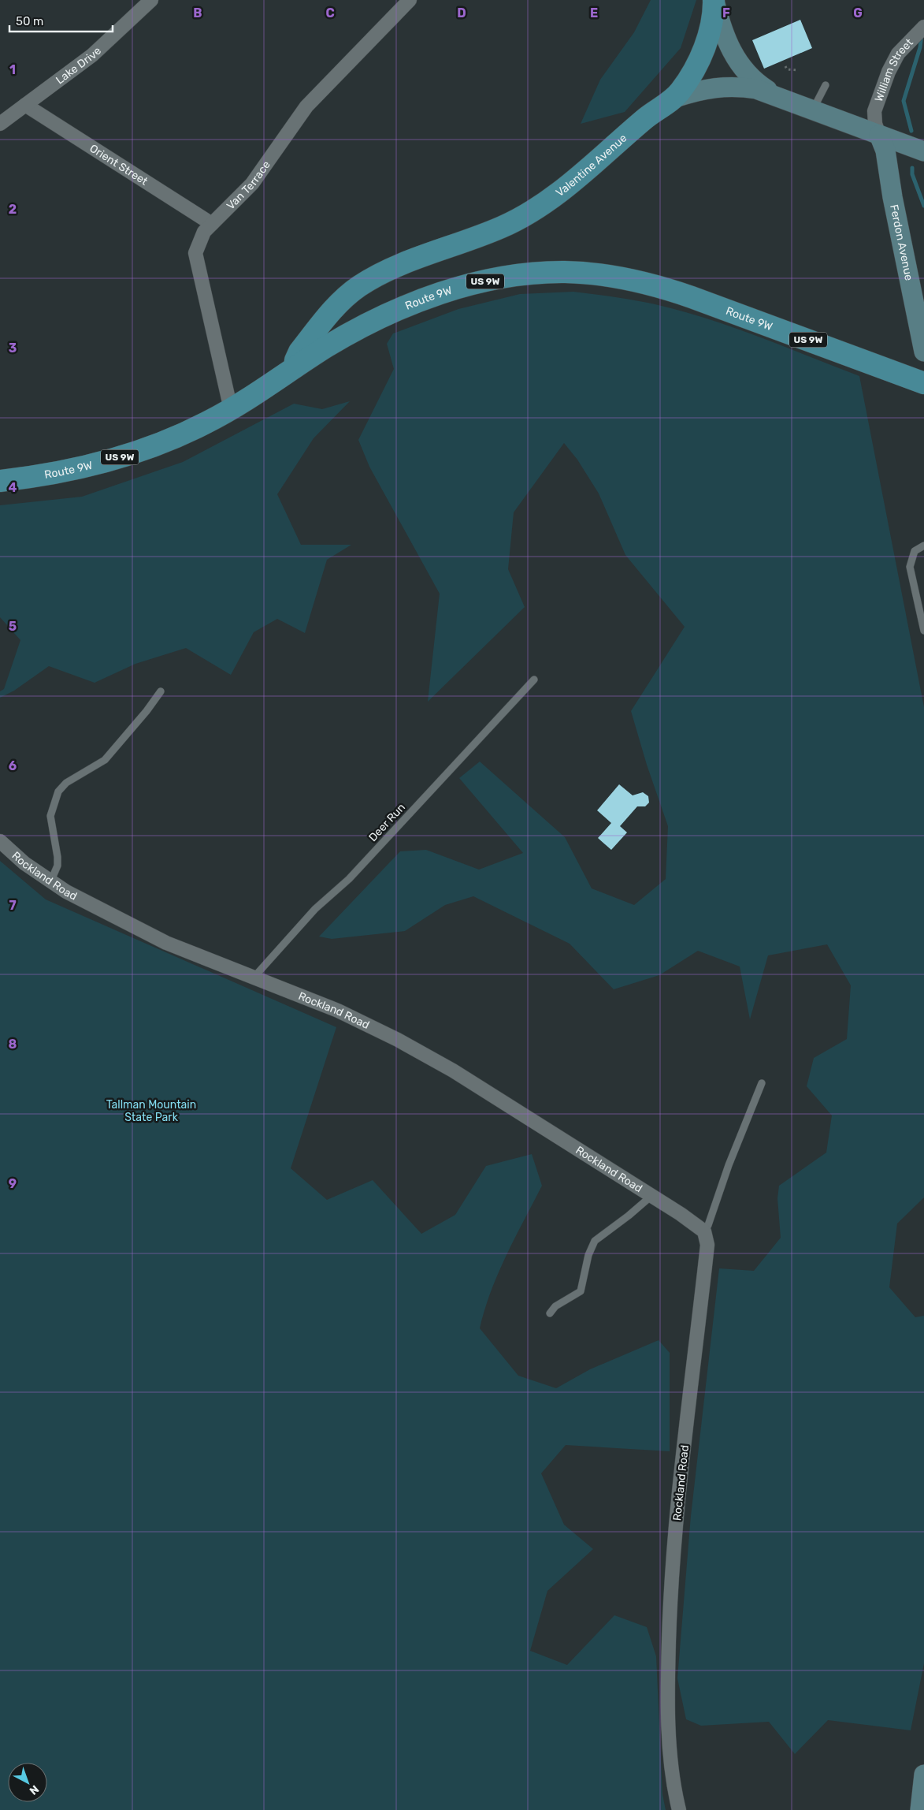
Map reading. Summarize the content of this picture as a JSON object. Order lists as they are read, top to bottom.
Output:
{
  "streets": {
    "main road": [
      "Valentine Avenue",
      "Ferdon Avenue",
      "US 9W",
      "Route 9W"
    ],
    "street": [
      "Lake Drive",
      "William Street",
      "Orient Street",
      "Van Terrace",
      "Rockland Road"
    ],
    "lane": ["Deer Run"]
  },
  "crossings": [
    ["Lake Drive", "Orient Street"],
    ["William Street", "Valentine Avenue"],
    ["William Street", "Ferdon Avenue"],
    ["Orient Street", "Van Terrace"],
    ["Valentine Avenue", "Ferdon Avenue"],
    ["Valentine Avenue", "Route 9W"],
    ["Van Terrace", "Route 9W"],
    ["Deer Run", "Rockland Road"]
  ],
  "parks": ["Tallman Mountain State Park"],
  "scale_bar": "50 m",
  "north": "bottom right",
  "grid": {
    "columns": [
      "B",
      "C",
      "D",
      "E",
      "F",
      "G"
    ],
    "rows": [
      "1",
      "2",
      "3",
      "4",
      "5",
      "6",
      "7",
      "8",
      "9"
    ]
  }
}
